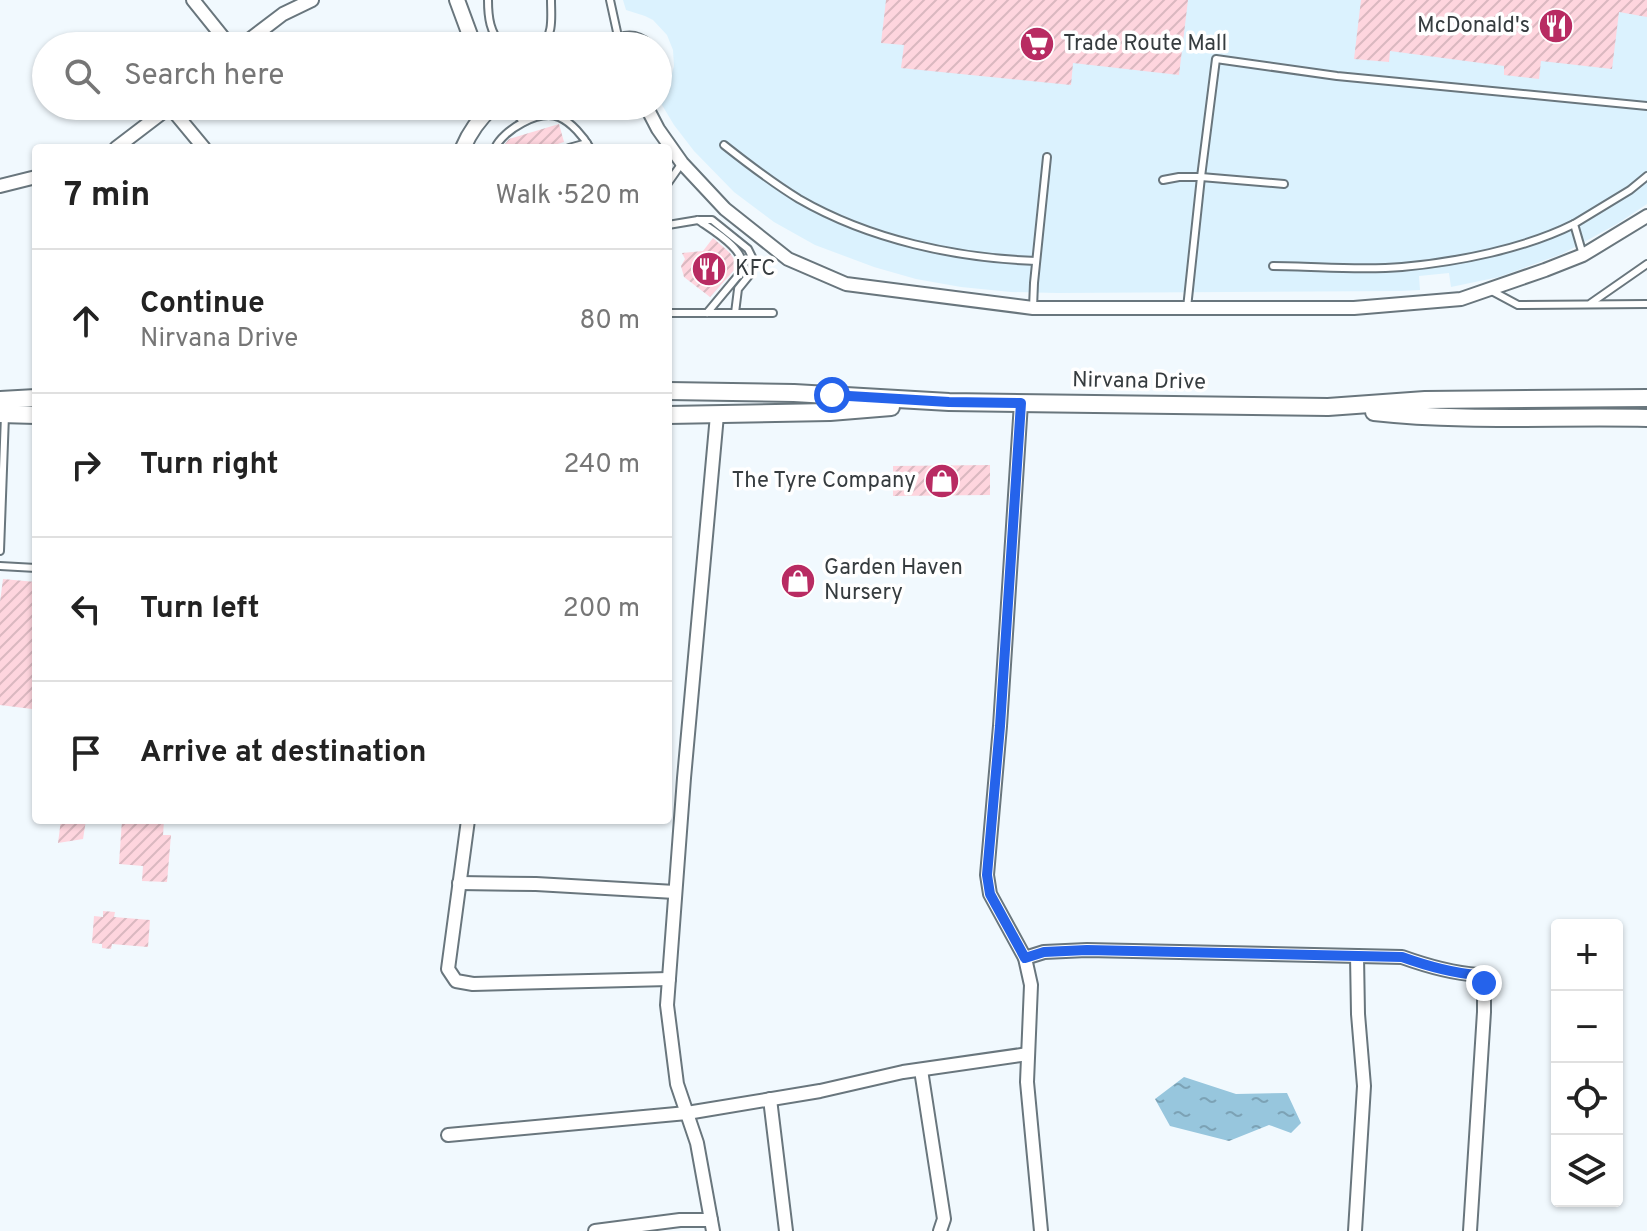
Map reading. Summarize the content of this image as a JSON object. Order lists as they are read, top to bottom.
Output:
{
  "streets": {
    "main road": ["Nirvana Drive"]
  },
  "places": {
    "restaurant": ["McDonald's", "KFC"],
    "supermarket": ["Trade Route Mall"],
    "shop": ["The Tyre Company", "Garden Haven Nursery"]
  },
  "page": {
    "search": "Search here",
    "heading": ["7 min", "Walk · 520 m"],
    "list": [
      ["Continue", "Nirvana Drive", "80 m"],
      ["Turn right", "240 m"],
      ["Turn left", "200 m"],
      "Arrive at destination"
    ],
    "map_buttons": ["+", "−"]
  }
}
